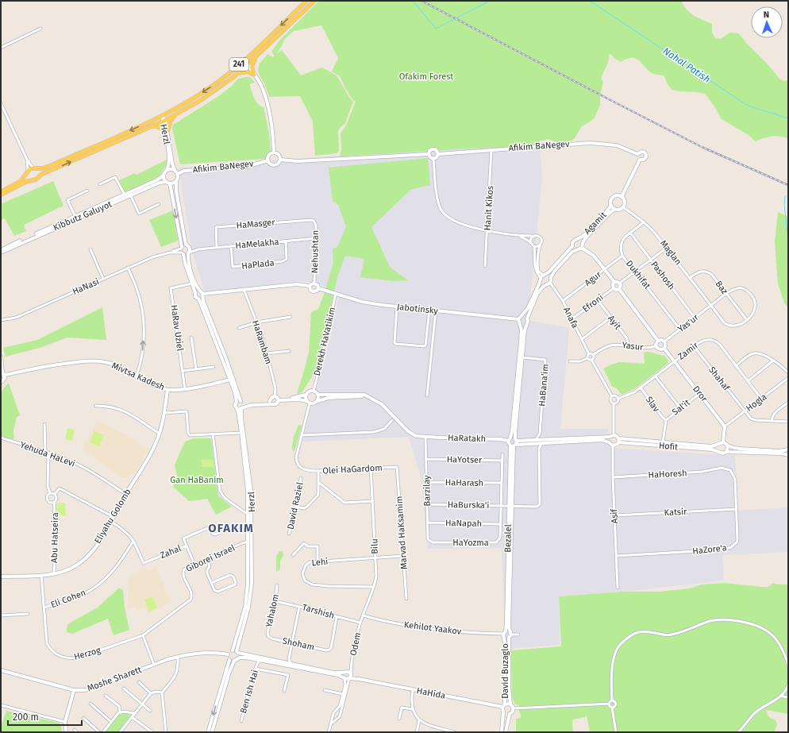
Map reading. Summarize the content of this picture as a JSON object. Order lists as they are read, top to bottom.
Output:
{
  "streets": {
    "main road": ["241"],
    "street": [
      "Herzl",
      "Afikim BaNegev",
      "Hanit Kikos",
      "Kibbutz Galuyot",
      "Agamit",
      "HaMasger",
      "HaMelakha",
      "Nehushtan",
      "Maglan",
      "HaPlada",
      "Dukhifat",
      "Pashosh",
      "Agur",
      "HaNasi",
      "Baz",
      "Efroni",
      "Jabotinsky",
      "Anafa",
      "Ayit",
      "Yas'ur",
      "HaRav Uziel",
      "Derekh HaVatikim",
      "HaRambam",
      "Yasur",
      "Zamir",
      "Mivtsa Kadesh",
      "Shahaf",
      "HaBana'im",
      "Dror",
      "Hogla",
      "Slav",
      "Sal'it",
      "HaRatakh",
      "Hofit",
      "Yehuda HaLevi",
      "HaYotser",
      "Olei HaGardom",
      "HaHoresh",
      "HaHarash",
      "Barzilay",
      "HaBurska'i",
      "David Raziel",
      "Katsir",
      "Eliyahu Golomb",
      "Asif",
      "HaNapah",
      "Marvad HaKsamim",
      "Abu Hatseira",
      "Bezalel",
      "HaYozma",
      "Bilu",
      "HaZore'a",
      "Zahal",
      "Giborei Israel",
      "Lehi",
      "Eli Cohen",
      "Yahalom",
      "Tarshish",
      "Kehilot Yaakov",
      "Shoham",
      "Odem",
      "Herzog",
      "David Buzaglo",
      "Moshe Sharett",
      "Ben Ish Hai",
      "HaHida"
    ]
  },
  "crossings": [
    ["241", "Herzl"],
    ["Herzl", "Afikim BaNegev"],
    ["Herzl", "Kibbutz Galuyot"],
    ["Herzl", "Giborei Israel"],
    ["Herzl", "Moshe Sharett"],
    ["Afikim BaNegev", "Hanit Kikos"],
    ["Afikim BaNegev", "Kibbutz Galuyot"],
    ["Agamit", "Maglan"],
    ["HaMasger", "HaMelakha"],
    ["HaMasger", "Nehushtan"],
    ["HaMelakha", "Nehushtan"],
    ["HaMelakha", "HaPlada"],
    ["HaMelakha", "HaNasi"],
    ["Nehushtan", "Jabotinsky"],
    ["Maglan", "Dukhifat"],
    ["Maglan", "Baz"],
    ["Maglan", "Yas'ur"],
    ["Dukhifat", "Pashosh"],
    ["Dukhifat", "Agur"],
    ["Dukhifat", "Yas'ur"],
    ["Pashosh", "Yas'ur"],
    ["Agur", "Anafa"],
    ["Baz", "Yas'ur"],
    ["Efroni", "Anafa"],
    ["Efroni", "Ayit"],
    ["Jabotinsky", "Derekh HaVatikim"],
    ["Jabotinsky", "Bezalel"],
    ["Anafa", "Yasur"],
    ["Ayit", "Yasur"],
    ["Yas'ur", "Yasur"],
    ["Yas'ur", "Dror"],
    ["HaRav Uziel", "Mivtsa Kadesh"],
    ["Yasur", "Dror"],
    ["Zamir", "Shahaf"],
    ["Zamir", "Dror"],
    ["Zamir", "Hogla"],
    ["Zamir", "Slav"],
    ["Mivtsa Kadesh", "Eliyahu Golomb"],
    ["Shahaf", "Hogla"],
    ["HaBana'im", "Bezalel"],
    ["Dror", "Hogla"],
    ["Dror", "Sal'it"],
    ["Slav", "Sal'it"],
    ["Sal'it", "Hofit"],
    ["HaRatakh", "Barzilay"],
    ["HaRatakh", "Bezalel"],
    ["Hofit", "Asif"],
    ["Yehuda HaLevi", "Eliyahu Golomb"],
    ["HaYotser", "Barzilay"],
    ["HaYotser", "HaYozma"],
    ["Olei HaGardom", "Marvad HaKsamim"],
    ["Olei HaGardom", "Bilu"],
    ["HaHoresh", "Asif"],
    ["HaHoresh", "HaZore'a"],
    ["HaHarash", "Barzilay"],
    ["HaHarash", "HaYozma"],
    ["Barzilay", "HaBurska'i"],
    ["Barzilay", "HaNapah"],
    ["Barzilay", "HaYozma"],
    ["HaBurska'i", "Bezalel"],
    ["HaBurska'i", "HaYozma"],
    ["Katsir", "Asif"],
    ["Katsir", "HaZore'a"],
    ["Eliyahu Golomb", "Abu Hatseira"],
    ["Eliyahu Golomb", "Herzog"],
    ["Asif", "HaZore'a"],
    ["HaNapah", "HaYozma"],
    ["Marvad HaKsamim", "Lehi"],
    ["Bezalel", "Kehilot Yaakov"],
    ["Bezalel", "David Buzaglo"],
    ["Bilu", "Lehi"],
    ["Bilu", "Tarshish"],
    ["Bilu", "Kehilot Yaakov"],
    ["Bilu", "Odem"],
    ["Zahal", "Eli Cohen"],
    ["Giborei Israel", "Herzog"],
    ["Eli Cohen", "Herzog"],
    ["Yahalom", "Tarshish"],
    ["Yahalom", "Shoham"],
    ["Tarshish", "Shoham"],
    ["Tarshish", "Odem"],
    ["Kehilot Yaakov", "David Buzaglo"],
    ["Odem", "HaHida"],
    ["David Buzaglo", "HaHida"]
  ],
  "districts": ["OFAKIM"],
  "water": ["Nahal Patish"],
  "parks": ["Ofakim Forest", "Gan HaBanim"],
  "scale_bar": "200 m",
  "north": "top"
}
